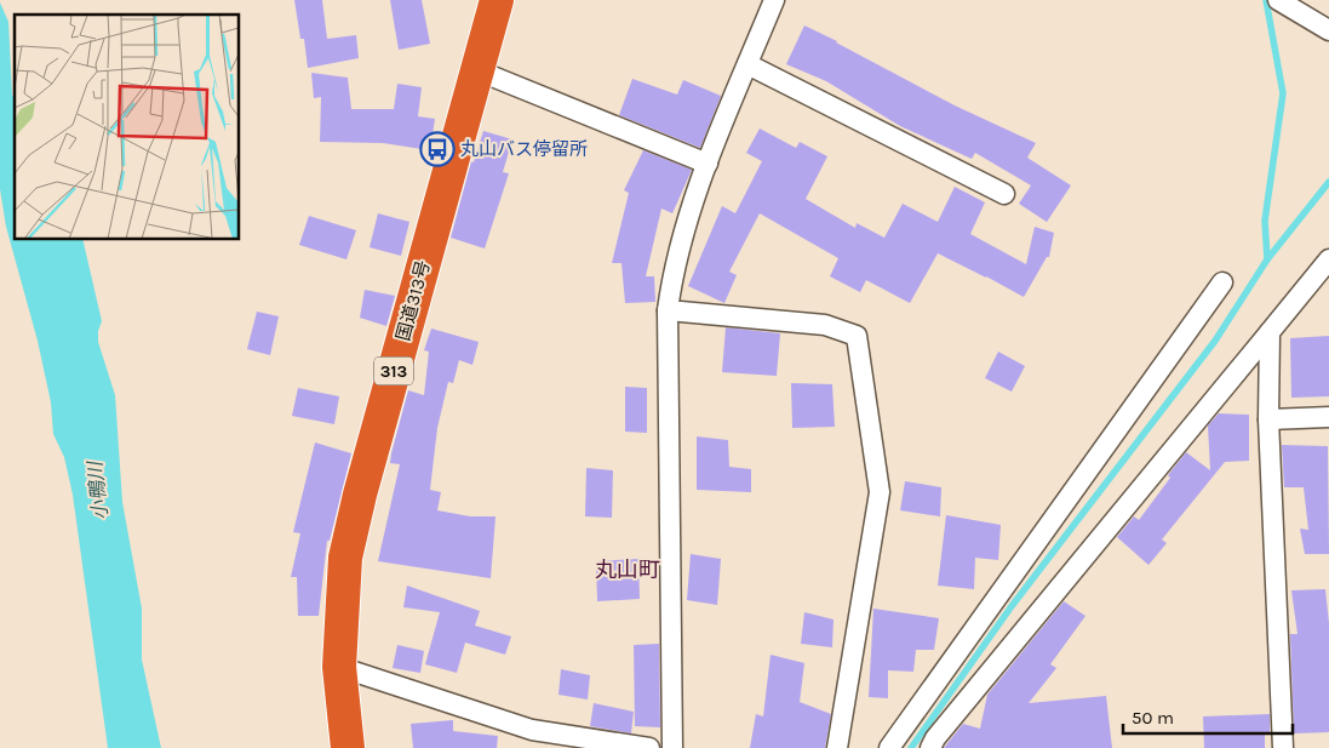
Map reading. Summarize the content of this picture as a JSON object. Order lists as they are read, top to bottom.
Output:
{
  "streets": {
    "highway": ["国道313号", "313"]
  },
  "districts": ["丸山町"],
  "water": ["小鴨川"],
  "places": {
    "bus stop": ["丸山バス停留所"]
  },
  "scale_bar": "50 m"
}
